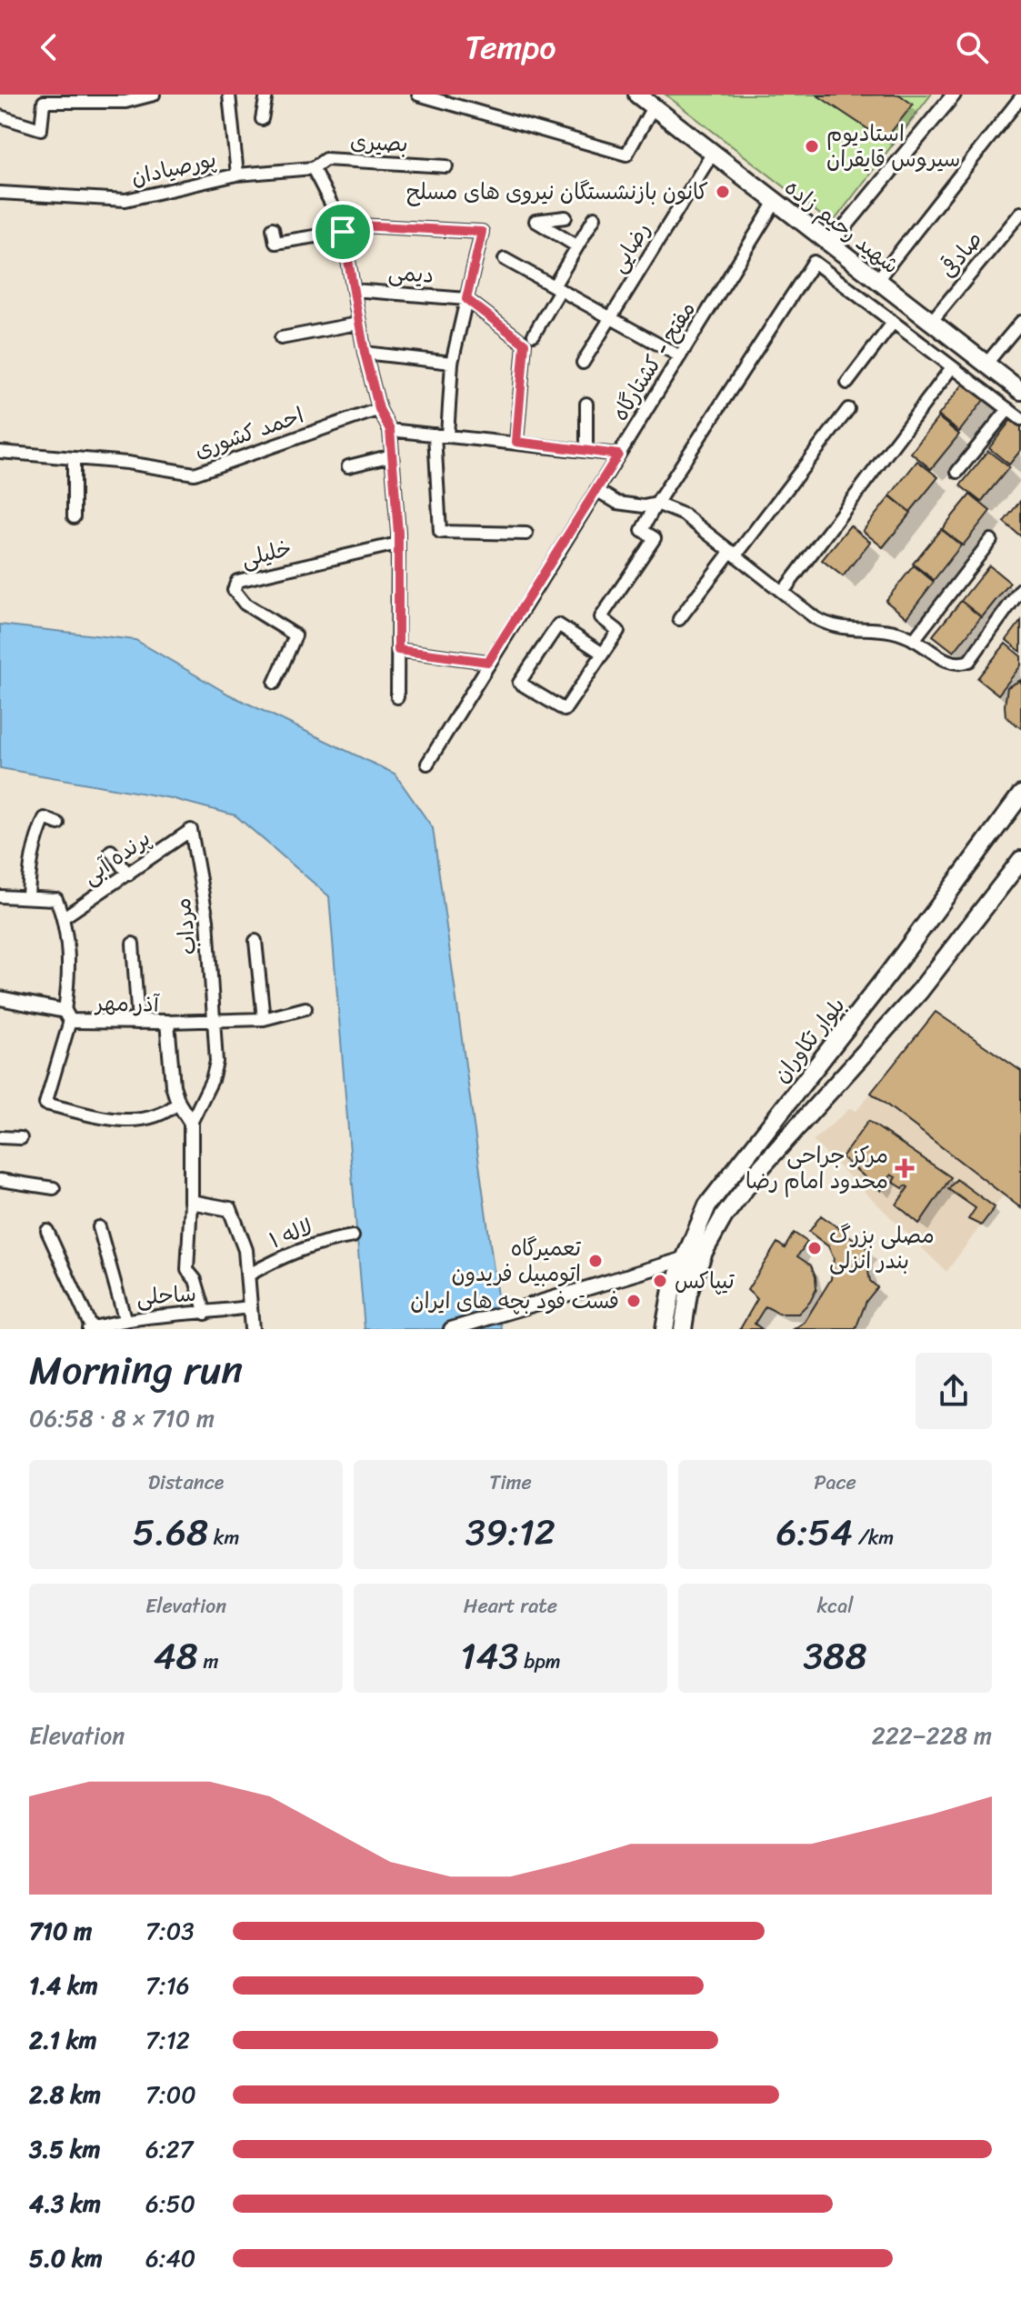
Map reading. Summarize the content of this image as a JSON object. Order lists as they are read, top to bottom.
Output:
{
  "streets": {
    "main road": ["شهید رحیم زاده", "بلوار تکاوران"],
    "street": [
      "بصیری",
      "پورصیادان",
      "رضایی",
      "صادقی",
      "دیمی",
      "مفتح - کشتارگاه",
      "احمد کشوری",
      "خلیلی",
      "پرنده آبی",
      "مرداب",
      "آذر مهر",
      "لاله ۱",
      "ساحلی"
    ]
  },
  "crossings": [
    ["بصیری", "پورصیادان"],
    ["شهید رحیم زاده", "رضایی"],
    ["شهید رحیم زاده", "صادقی"],
    ["شهید رحیم زاده", "مفتح - کشتارگاه"],
    ["پرنده آبی", "مرداب"],
    ["مرداب", "آذر مهر"]
  ],
  "places": {
    "other": [
      "استادیوم سیروس قایقران",
      "کانون بازنشستگان نیروی های مسلح",
      "مصلی بزرگ بندر انزلی",
      "تعمیرگاه اتومبیل فریدون",
      "تیپاکس",
      "فست فود بچه های ایران"
    ],
    "health": ["مرکز جراحی محدود امام رضا"]
  },
  "page": {
    "header": "Tempo",
    "heading": ["Morning run", "06:58 · 8 × 710 m"],
    "stats": [
      ["Distance", "5.68 km"],
      ["Time", "39:12"],
      ["Pace", "6:54 /km"],
      ["Elevation", "48 m"],
      ["Heart rate", "143 bpm"],
      ["kcal", "388"]
    ],
    "chart": ["Elevation", "222–228 m"],
    "list": [
      {
        "name": "710 m",
        "note": "7:03"
      },
      {
        "name": "1.4 km",
        "note": "7:16"
      },
      {
        "name": "2.1 km",
        "note": "7:12"
      },
      {
        "name": "2.8 km",
        "note": "7:00"
      },
      {
        "name": "3.5 km",
        "note": "6:27"
      },
      {
        "name": "4.3 km",
        "note": "6:50"
      },
      {
        "name": "5.0 km",
        "note": "6:40"
      }
    ]
  }
}
